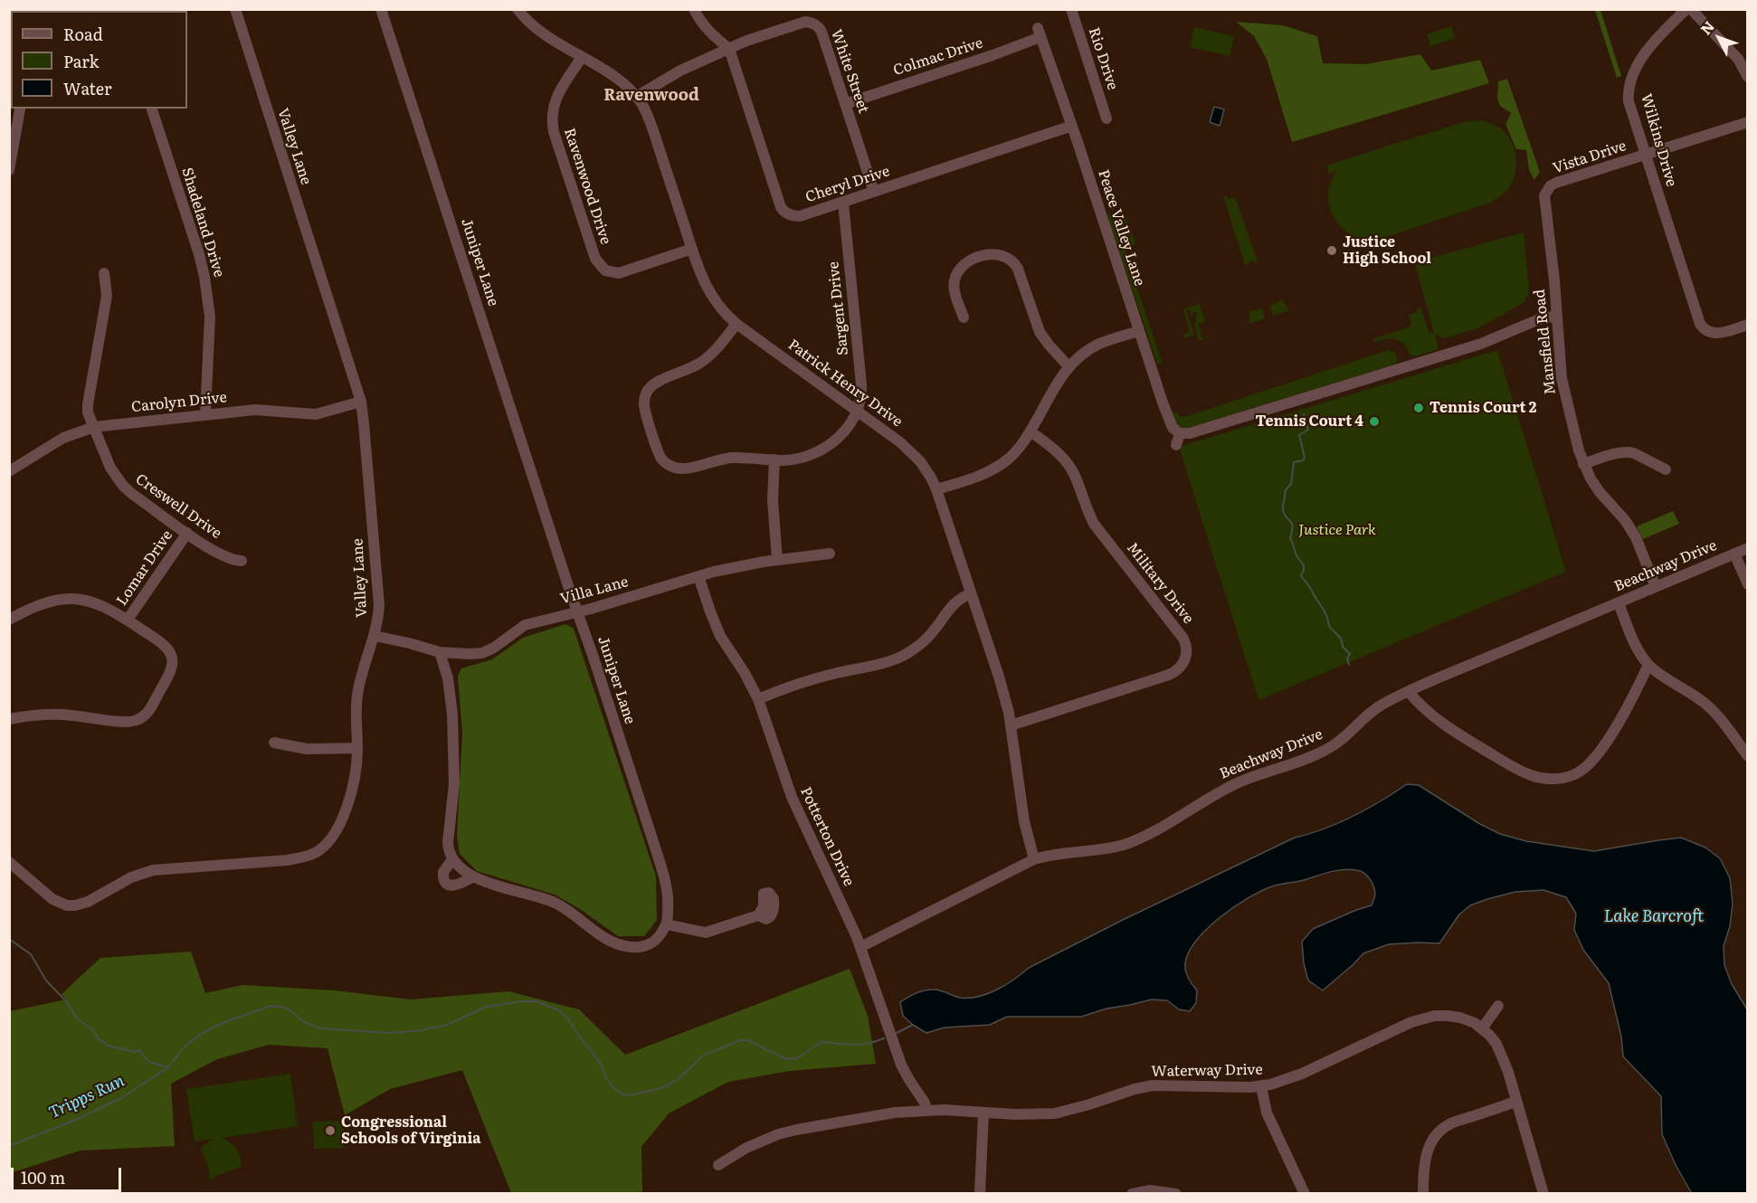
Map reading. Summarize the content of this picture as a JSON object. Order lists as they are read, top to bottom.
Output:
{
  "streets": {
    "street": [
      "Colmac Drive",
      "Rio Drive",
      "White Street",
      "Wilkins Drive",
      "Valley Lane",
      "Vista Drive",
      "Cheryl Drive",
      "Ravenwood Drive",
      "Shadeland Drive",
      "Peace Valley Lane",
      "Juniper Lane",
      "Sargent Drive",
      "Mansfield Road",
      "Patrick Henry Drive",
      "Carolyn Drive",
      "Creswell Drive",
      "Beachway Drive",
      "Lomar Drive",
      "Military Drive",
      "Villa Lane",
      "Potterton Drive",
      "Waterway Drive"
    ]
  },
  "crossings": [
    ["Colmac Drive", "White Street"],
    ["Colmac Drive", "Peace Valley Lane"],
    ["White Street", "Cheryl Drive"],
    ["White Street", "Patrick Henry Drive"],
    ["Wilkins Drive", "Vista Drive"],
    ["Valley Lane", "Carolyn Drive"],
    ["Valley Lane", "Villa Lane"],
    ["Vista Drive", "Mansfield Road"],
    ["Cheryl Drive", "Peace Valley Lane"],
    ["Cheryl Drive", "Sargent Drive"],
    ["Ravenwood Drive", "Patrick Henry Drive"],
    ["Shadeland Drive", "Carolyn Drive"],
    ["Juniper Lane", "Villa Lane"],
    ["Sargent Drive", "Patrick Henry Drive"],
    ["Mansfield Road", "Beachway Drive"],
    ["Patrick Henry Drive", "Beachway Drive"],
    ["Patrick Henry Drive", "Military Drive"],
    ["Carolyn Drive", "Creswell Drive"],
    ["Creswell Drive", "Lomar Drive"],
    ["Beachway Drive", "Potterton Drive"],
    ["Villa Lane", "Potterton Drive"],
    ["Potterton Drive", "Waterway Drive"]
  ],
  "districts": ["Ravenwood"],
  "water": ["Lake Barcroft", "Tripps Run"],
  "parks": ["Justice Park"],
  "places": [
    "Justice High School",
    "Tennis Court 2",
    "Tennis Court 4",
    "Congressional Schools of Virginia"
  ],
  "legend": ["Road", "Park", "Water"],
  "scale_bar": "100 m",
  "north": "top left"
}
